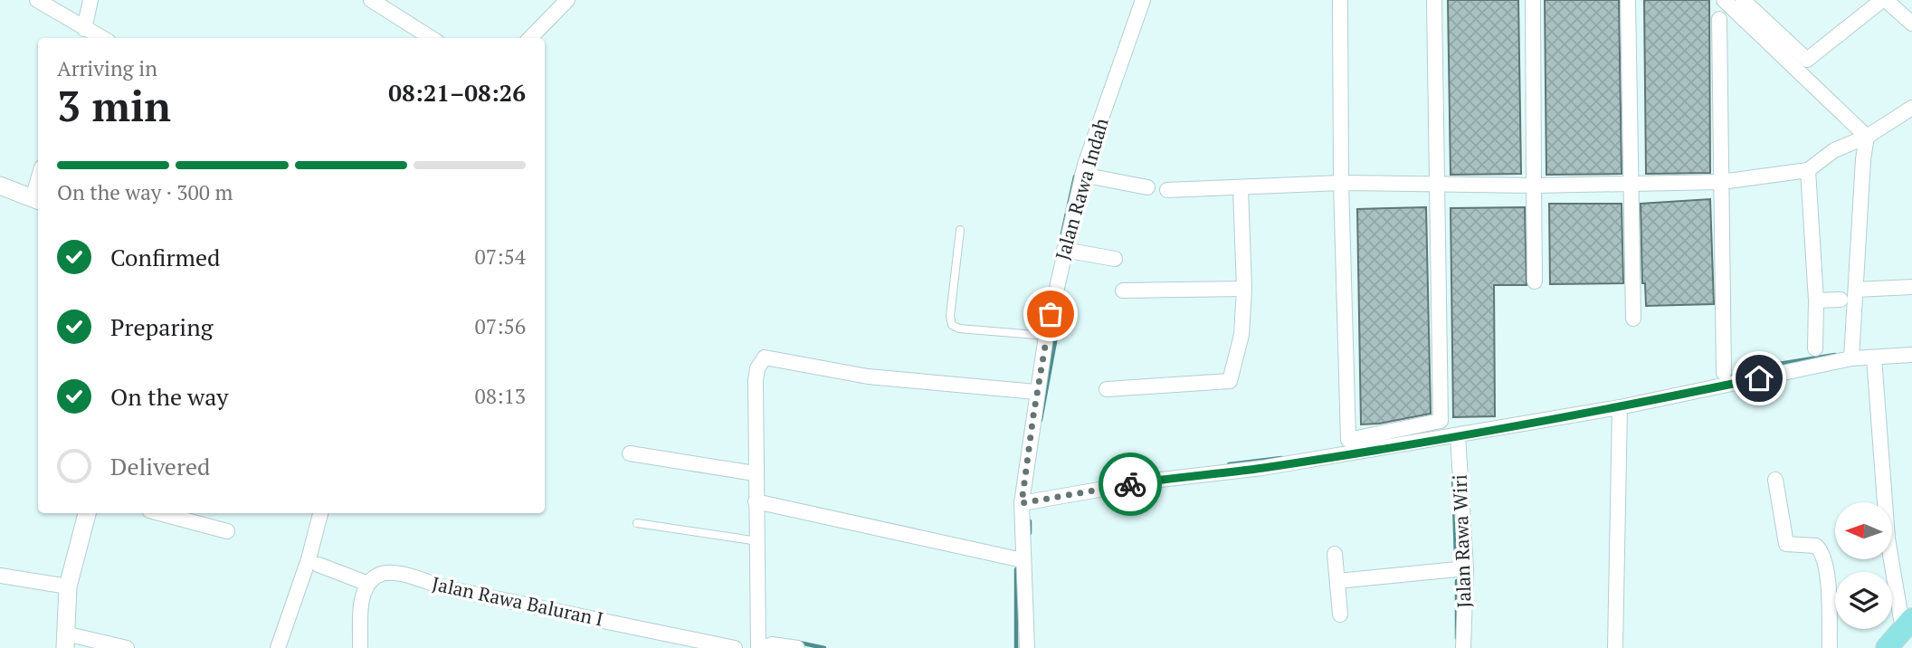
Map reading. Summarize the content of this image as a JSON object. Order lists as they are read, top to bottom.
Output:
{
  "streets": {
    "street": ["Jalan Rawa Indah", "Jalan Rawa Wiri", "Jalan Rawa Baluran I"]
  },
  "north": "left",
  "page": {
    "heading": ["3 min", "Arriving in", "08:21–08:26"],
    "bar": "On the way · 300 m",
    "list": [
      ["Confirmed", "07:54"],
      ["Preparing", "07:56"],
      ["On the way", "08:13"],
      "Delivered"
    ]
  }
}
